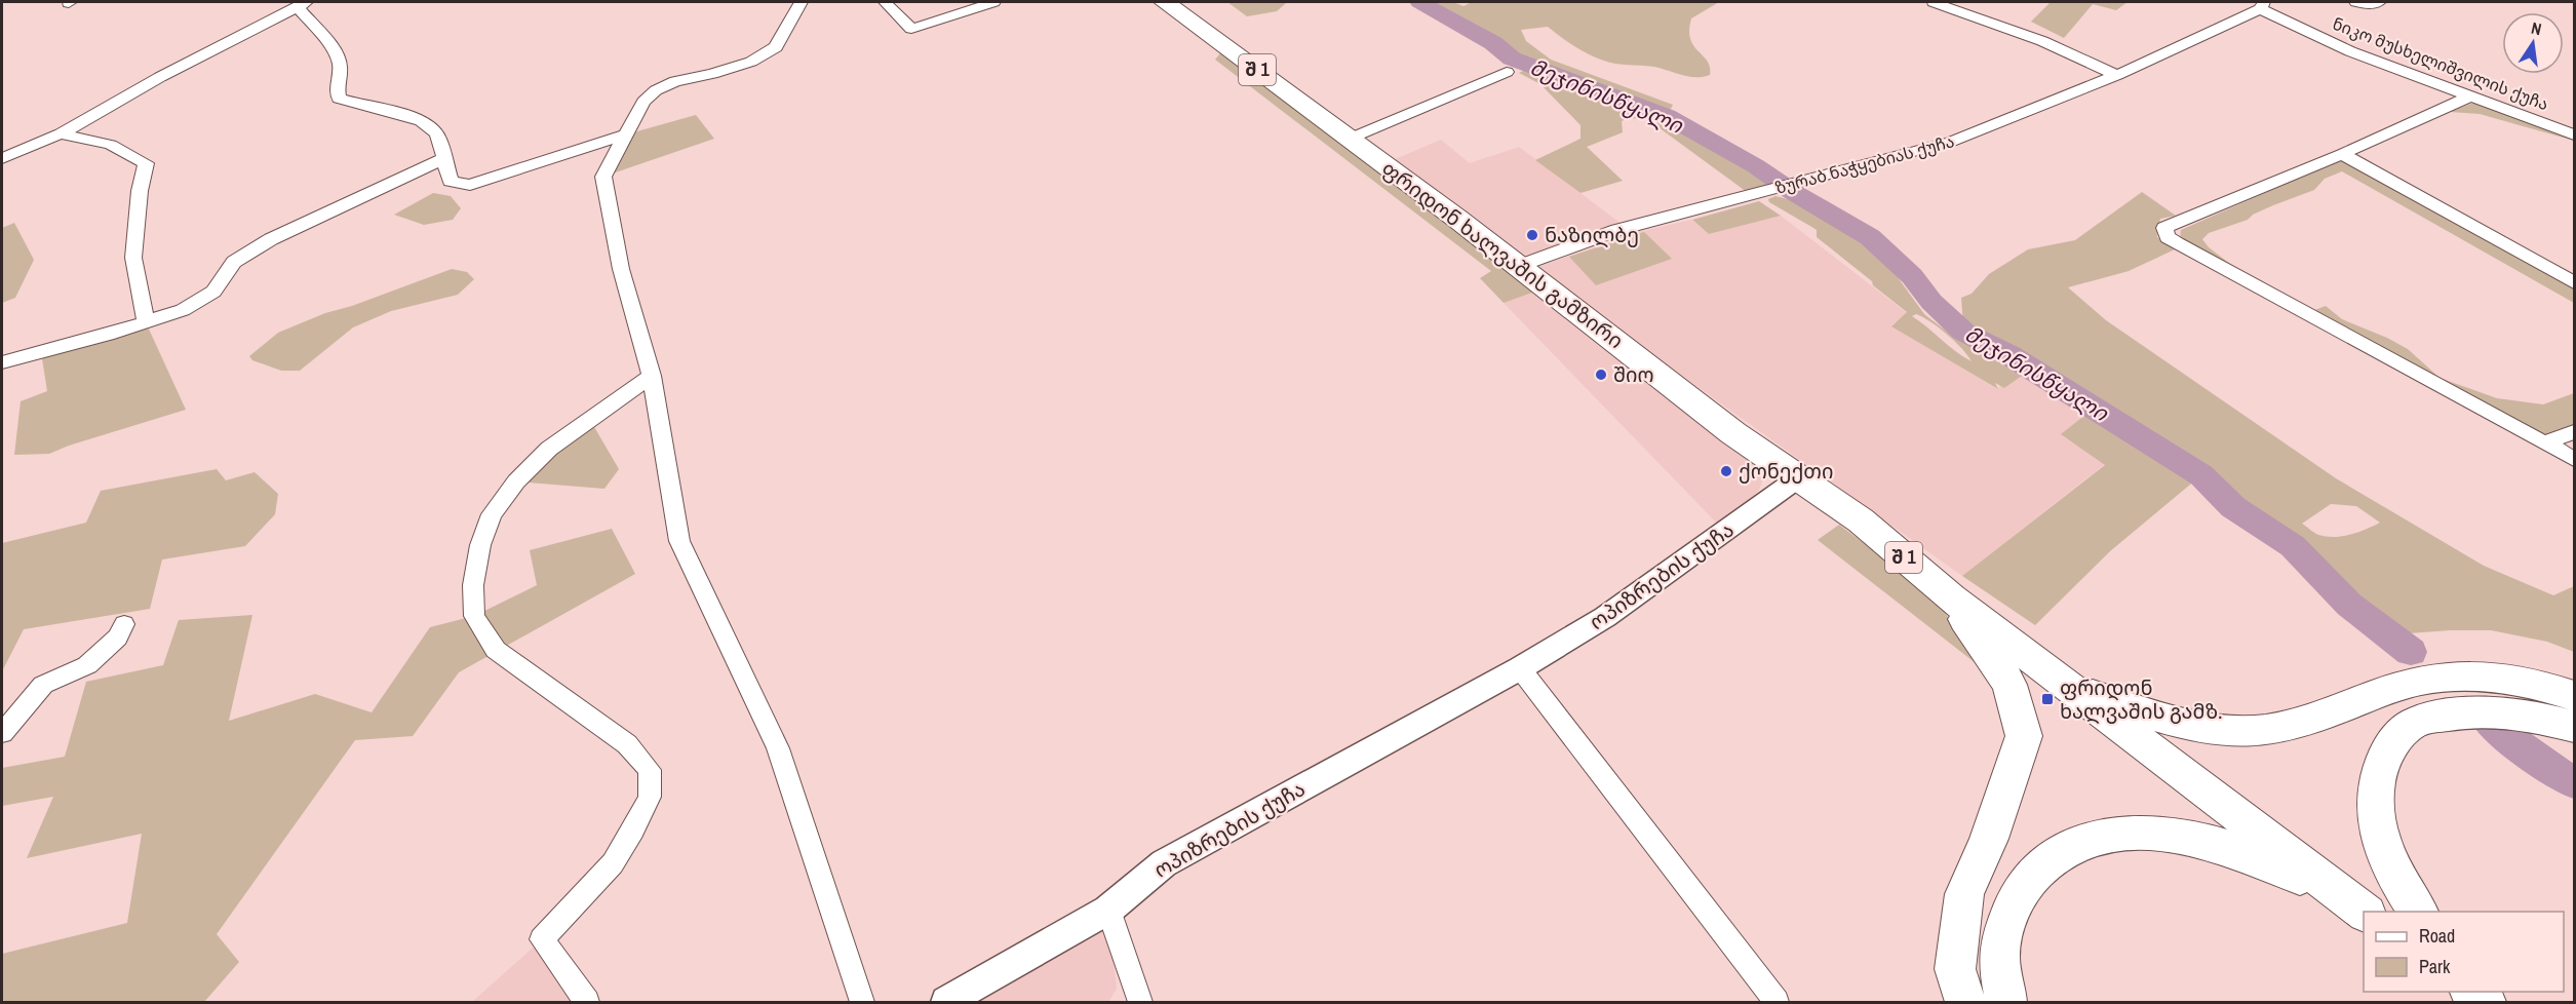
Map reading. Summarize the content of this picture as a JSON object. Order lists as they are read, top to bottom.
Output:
{
  "streets": {
    "highway": ["შ 1", "ფრიდონ ხალვაშის გამზირი"],
    "street": ["ნიკო მუსხელიშვილის ქუჩა", "ზურაბ ნაჭყებიას ქუჩა", "ოპიზრების ქუჩა"]
  },
  "crossings": [
    ["ნიკო მუსხელიშვილის ქუჩა", "ზურაბ ნაჭყებიას ქუჩა"],
    ["ზურაბ ნაჭყებიას ქუჩა", "ფრიდონ ხალვაშის გამზირი"],
    ["ფრიდონ ხალვაშის გამზირი", "ოპიზრების ქუჩა"]
  ],
  "water": ["მეჯინისწყალი"],
  "places": {
    "other": ["ნაზილბე", "შიო", "ქონექთი"],
    "transit": ["ფრიდონ ხალვაშის გამზ."]
  },
  "legend": ["Road", "Park"],
  "north": "top"
}
